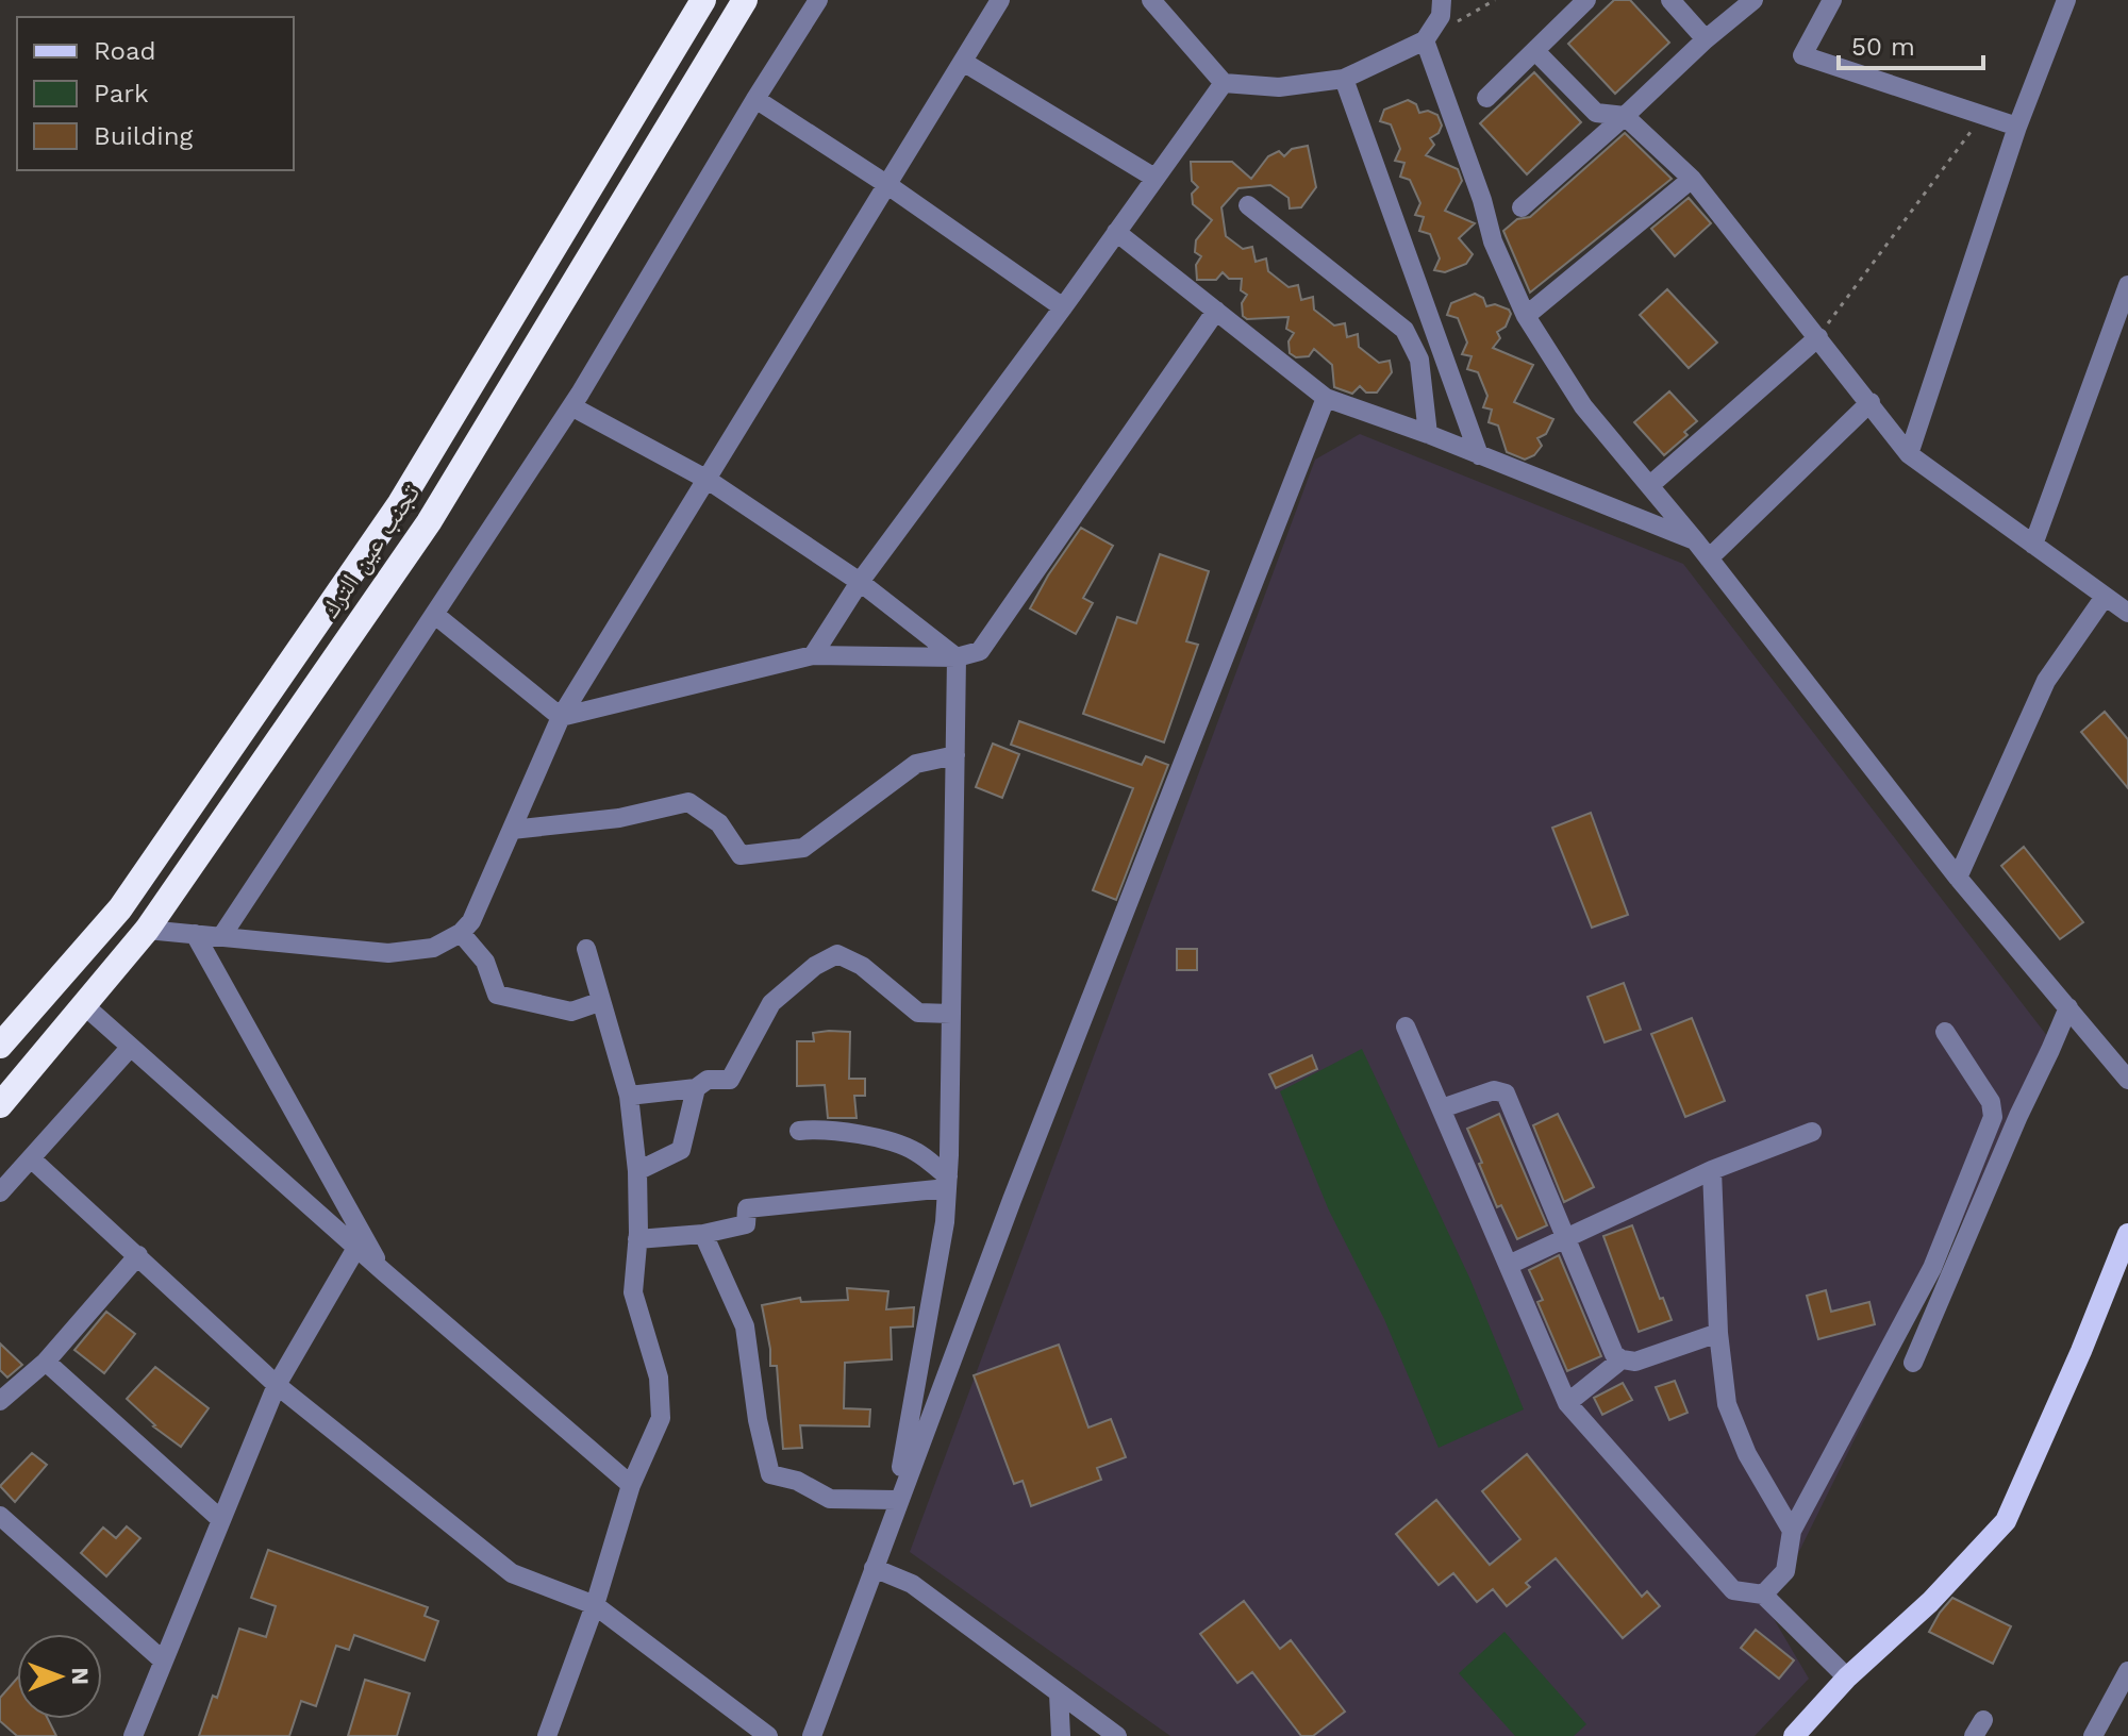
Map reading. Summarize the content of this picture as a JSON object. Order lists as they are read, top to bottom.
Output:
{
  "streets": {
    "highway": ["تجنب عين الترك"]
  },
  "legend": ["Road", "Park", "Building"],
  "scale_bar": "50 m",
  "north": "right"
}
